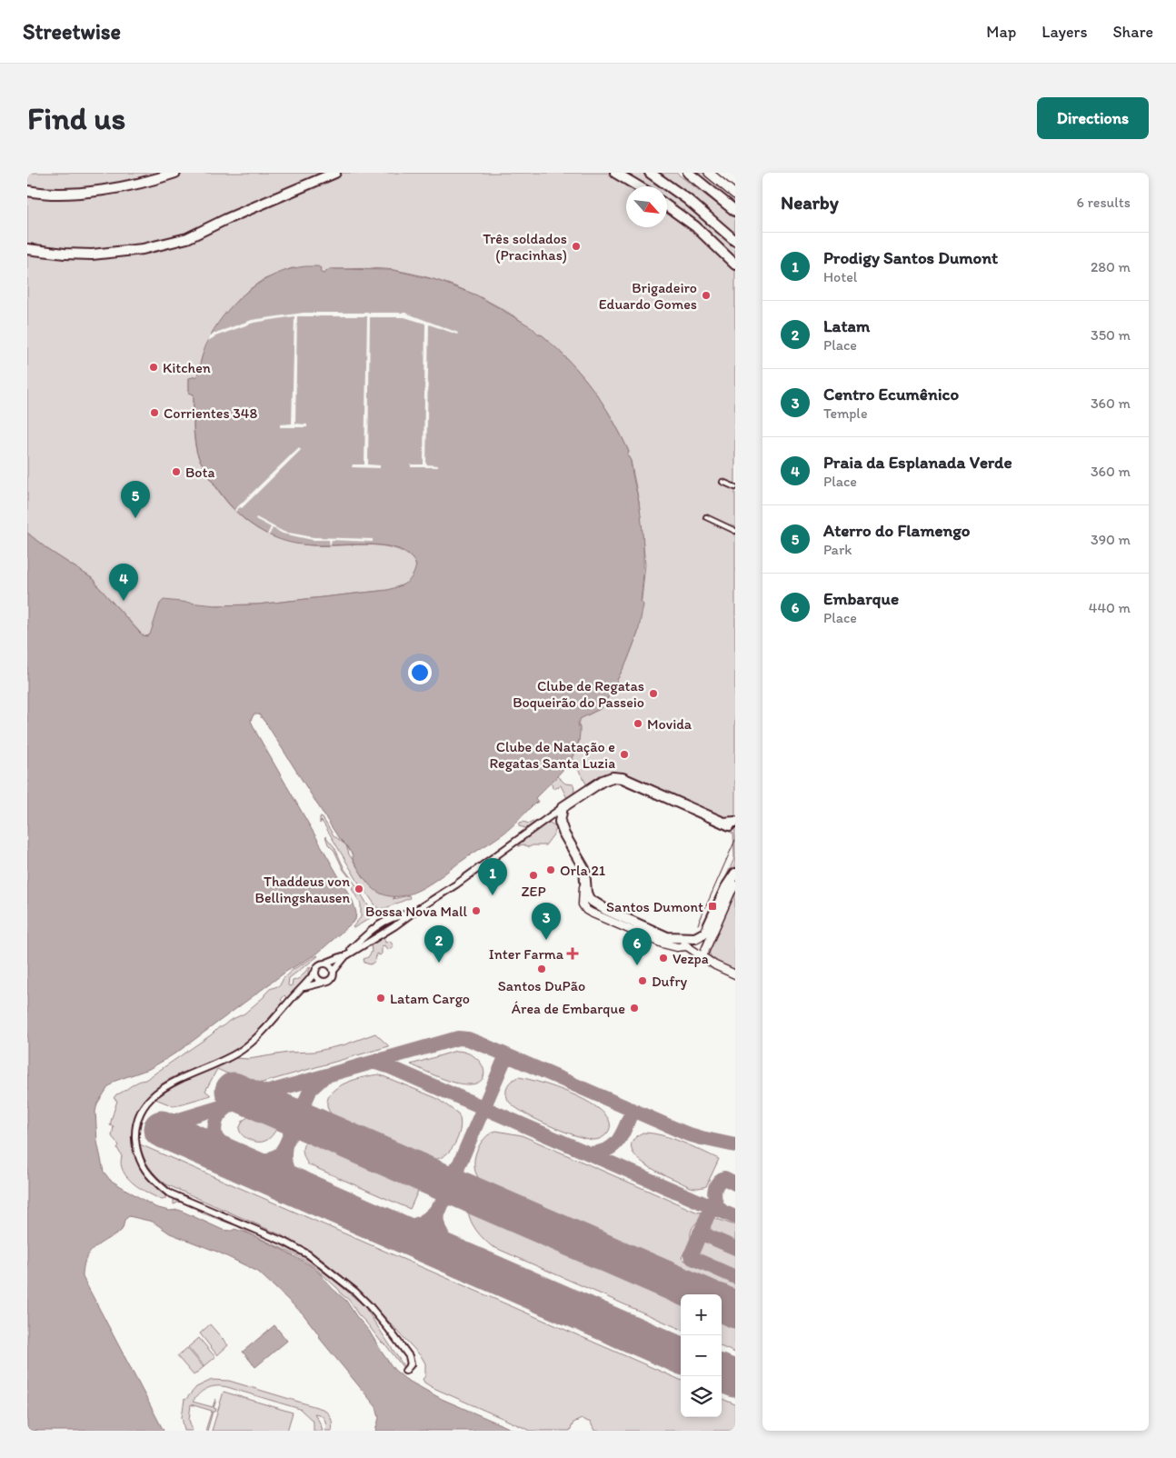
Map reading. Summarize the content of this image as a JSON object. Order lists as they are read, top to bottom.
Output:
{
  "places": {
    "other": [
      "Três soldados (Pracinhas)",
      "Brigadeiro Eduardo Gomes",
      "Kitchen",
      "Corrientes 348",
      "Bota",
      "Clube de Regatas Boqueirão do Passeio",
      "Movida",
      "Clube de Natação e Regatas Santa Luzia",
      "Orla 21",
      "ZEP",
      "Thaddeus von Bellingshausen",
      "Bossa Nova Mall",
      "Vezpa",
      "Santos DuPão",
      "Dufry",
      "Latam Cargo",
      "Área de Embarque"
    ],
    "transit": ["Santos Dumont"],
    "health": ["Inter Farma"]
  },
  "north": "bottom right",
  "page": {
    "header": "Streetwise",
    "nav": ["Map", "Layers", "Share"],
    "buttons": "Directions",
    "title": "Find us",
    "heading": ["Nearby", "6 results"],
    "list": [
      {
        "mark": "1",
        "name": "Prodigy Santos Dumont",
        "note": "Hotel",
        "value": "280 m"
      },
      {
        "mark": "2",
        "name": "Latam",
        "note": "Place",
        "value": "350 m"
      },
      {
        "mark": "3",
        "name": "Centro Ecumênico",
        "note": "Temple",
        "value": "360 m"
      },
      {
        "mark": "4",
        "name": "Praia da Esplanada Verde",
        "note": "Place",
        "value": "360 m"
      },
      {
        "mark": "5",
        "name": "Aterro do Flamengo",
        "note": "Park",
        "value": "390 m"
      },
      {
        "mark": "6",
        "name": "Embarque",
        "note": "Place",
        "value": "440 m"
      }
    ],
    "pins": [
      "5",
      "4",
      "1",
      "3",
      "2",
      "6"
    ],
    "map_buttons": ["+", "−"]
  }
}
